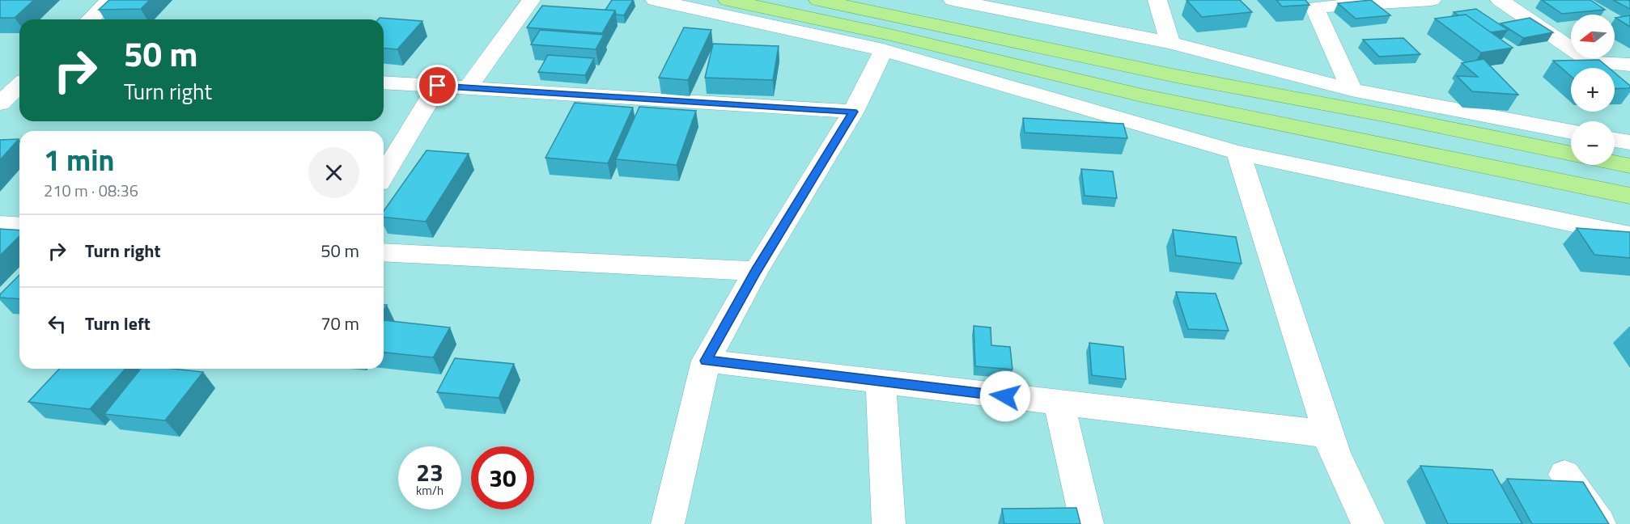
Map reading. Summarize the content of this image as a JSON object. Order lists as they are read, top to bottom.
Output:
{
  "north": "left",
  "page": {
    "map_buttons": ["+", "−"],
    "turn": ["50 m", "Turn right"],
    "heading": ["1 min", "210 m · 08:36"],
    "list": [
      {
        "name": "Turn right",
        "value": "50 m"
      },
      {
        "name": "Turn left",
        "value": "70 m"
      }
    ],
    "speed": "23 km/h",
    "limit": "30"
  }
}
